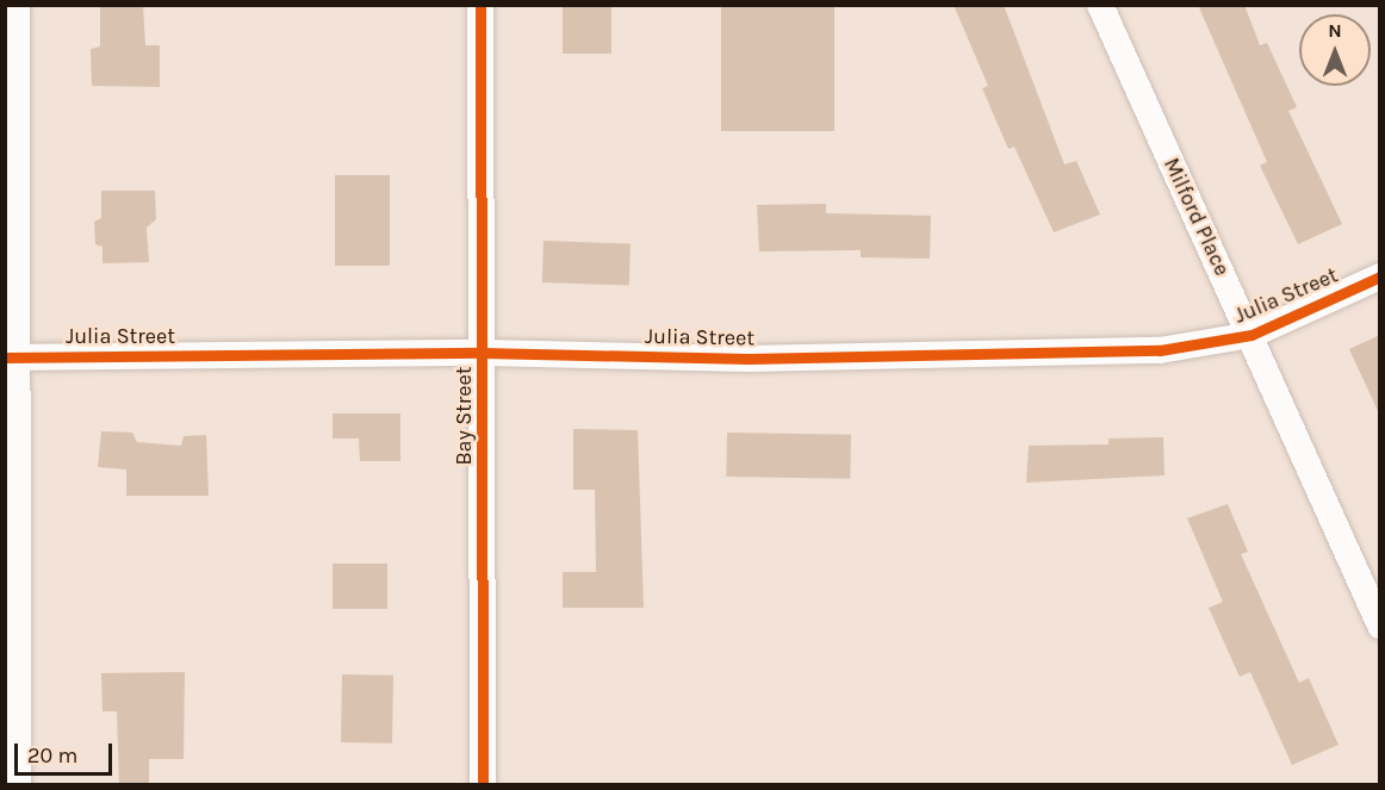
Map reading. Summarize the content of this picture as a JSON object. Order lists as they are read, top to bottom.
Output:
{
  "streets": {
    "street": ["Milford Place", "Julia Street", "Bay Street"]
  },
  "crossings": [
    ["Milford Place", "Julia Street"],
    ["Julia Street", "Bay Street"]
  ],
  "scale_bar": "20 m",
  "north": "top"
}
